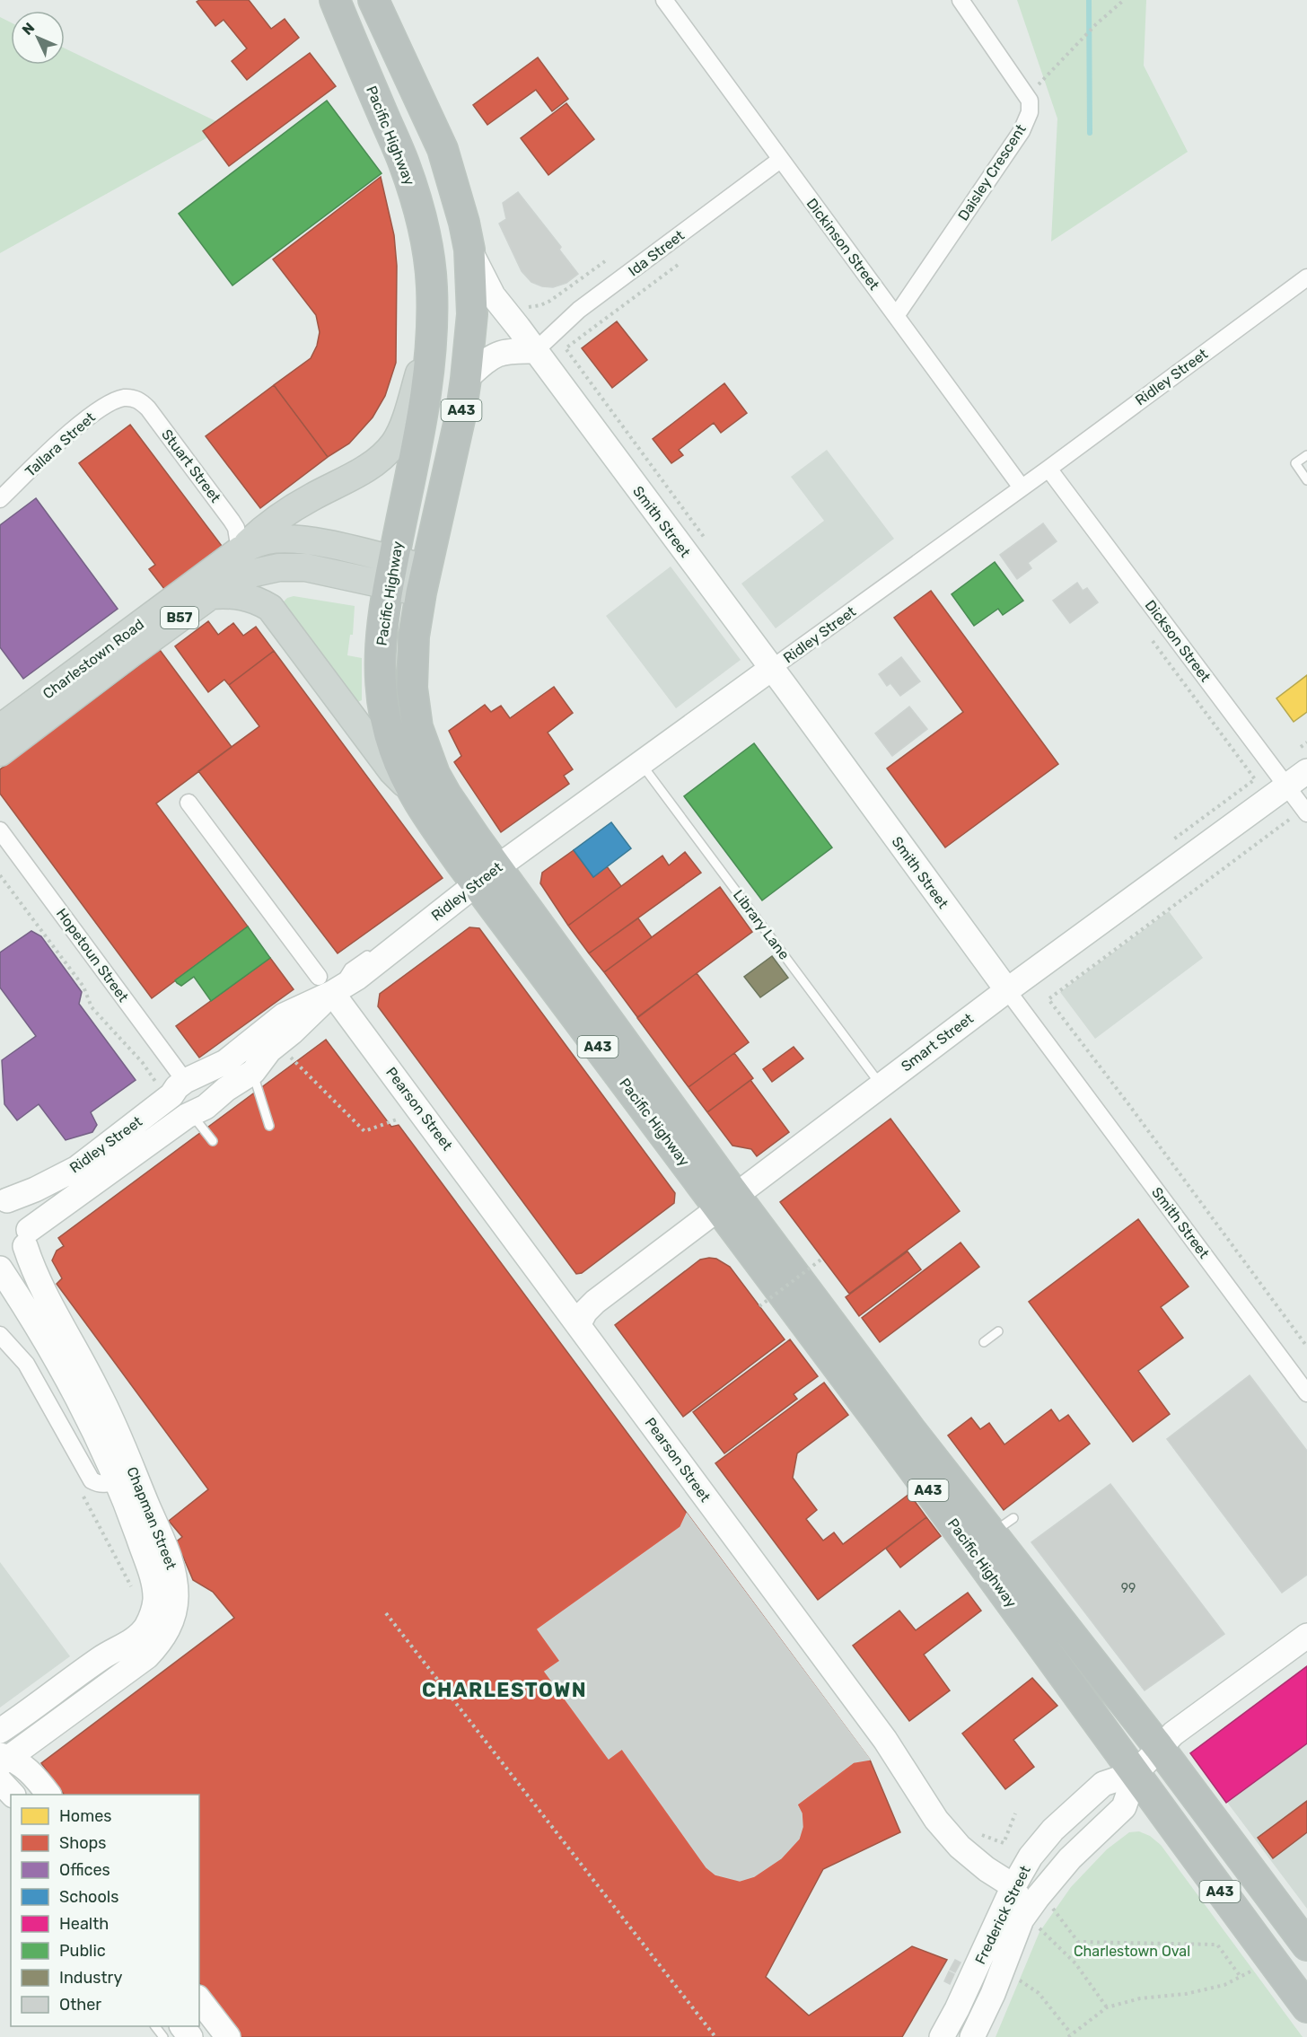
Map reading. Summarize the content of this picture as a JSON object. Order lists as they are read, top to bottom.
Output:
{
  "streets": {
    "highway": ["Pacific Highway", "A43"],
    "main road": ["B57", "Charlestown Road"],
    "street": [
      "Daisley Crescent",
      "Dickinson Street",
      "Ida Street",
      "Ridley Street",
      "Tallara Street",
      "Stuart Street",
      "Smith Street",
      "Dickson Street",
      "Hopetoun Street",
      "Smart Street",
      "Pearson Street",
      "Chapman Street",
      "Frederick Street"
    ],
    "lane": ["Library Lane"]
  },
  "crossings": [
    ["Pacific Highway", "Ridley Street"],
    ["Pacific Highway", "Smith Street"],
    ["Pacific Highway", "Charlestown Road"],
    ["Pacific Highway", "Smart Street"],
    ["Pacific Highway", "Frederick Street"],
    ["Daisley Crescent", "Dickinson Street"],
    ["Dickinson Street", "Ida Street"],
    ["Dickinson Street", "Ridley Street"],
    ["Ida Street", "Smith Street"],
    ["Ridley Street", "Smith Street"],
    ["Ridley Street", "Dickson Street"],
    ["Ridley Street", "Library Lane"],
    ["Ridley Street", "Hopetoun Street"],
    ["Ridley Street", "Pearson Street"],
    ["Ridley Street", "Chapman Street"],
    ["Tallara Street", "Stuart Street"],
    ["Stuart Street", "Charlestown Road"],
    ["Smith Street", "Smart Street"],
    ["Dickson Street", "Smart Street"],
    ["Library Lane", "Smart Street"],
    ["Smart Street", "Pearson Street"],
    ["Pearson Street", "Frederick Street"]
  ],
  "districts": ["CHARLESTOWN"],
  "parks": ["Charlestown Oval"],
  "house_numbers": ["99"],
  "legend": [
    "Homes",
    "Shops",
    "Offices",
    "Schools",
    "Health",
    "Public",
    "Industry",
    "Other"
  ],
  "north": "top left"
}
